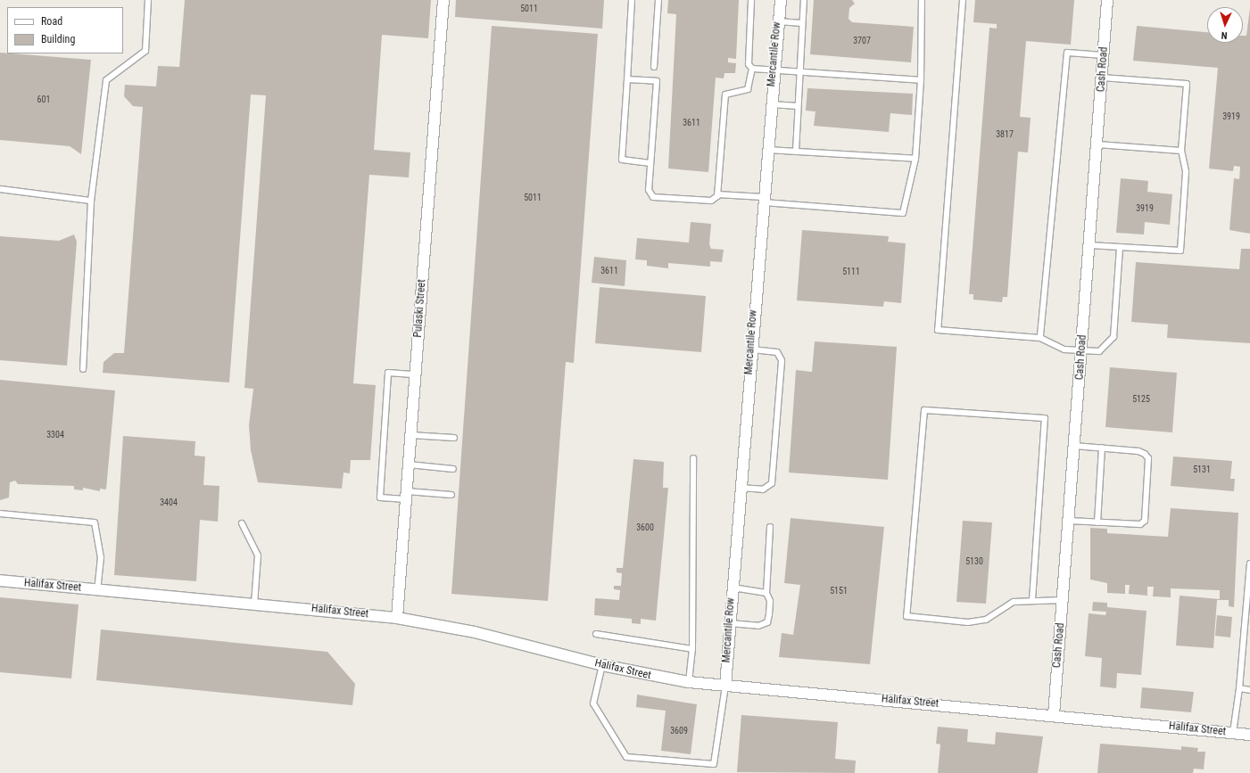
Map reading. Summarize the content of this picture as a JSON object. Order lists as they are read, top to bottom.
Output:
{
  "streets": {
    "street": [
      "Mercantile Row",
      "Cash Road",
      "Pulaski Street",
      "Halifax Street"
    ]
  },
  "crossings": [
    ["Mercantile Row", "Halifax Street"],
    ["Cash Road", "Halifax Street"],
    ["Pulaski Street", "Halifax Street"]
  ],
  "house_numbers": [
    "5011",
    "3707",
    "601",
    "3919",
    "3611",
    "3817",
    "5011",
    "3919",
    "3611",
    "5111",
    "5125",
    "3304",
    "5131",
    "3404",
    "3600",
    "5130",
    "5151",
    "3609"
  ],
  "legend": ["Road", "Building"],
  "north": "bottom"
}
